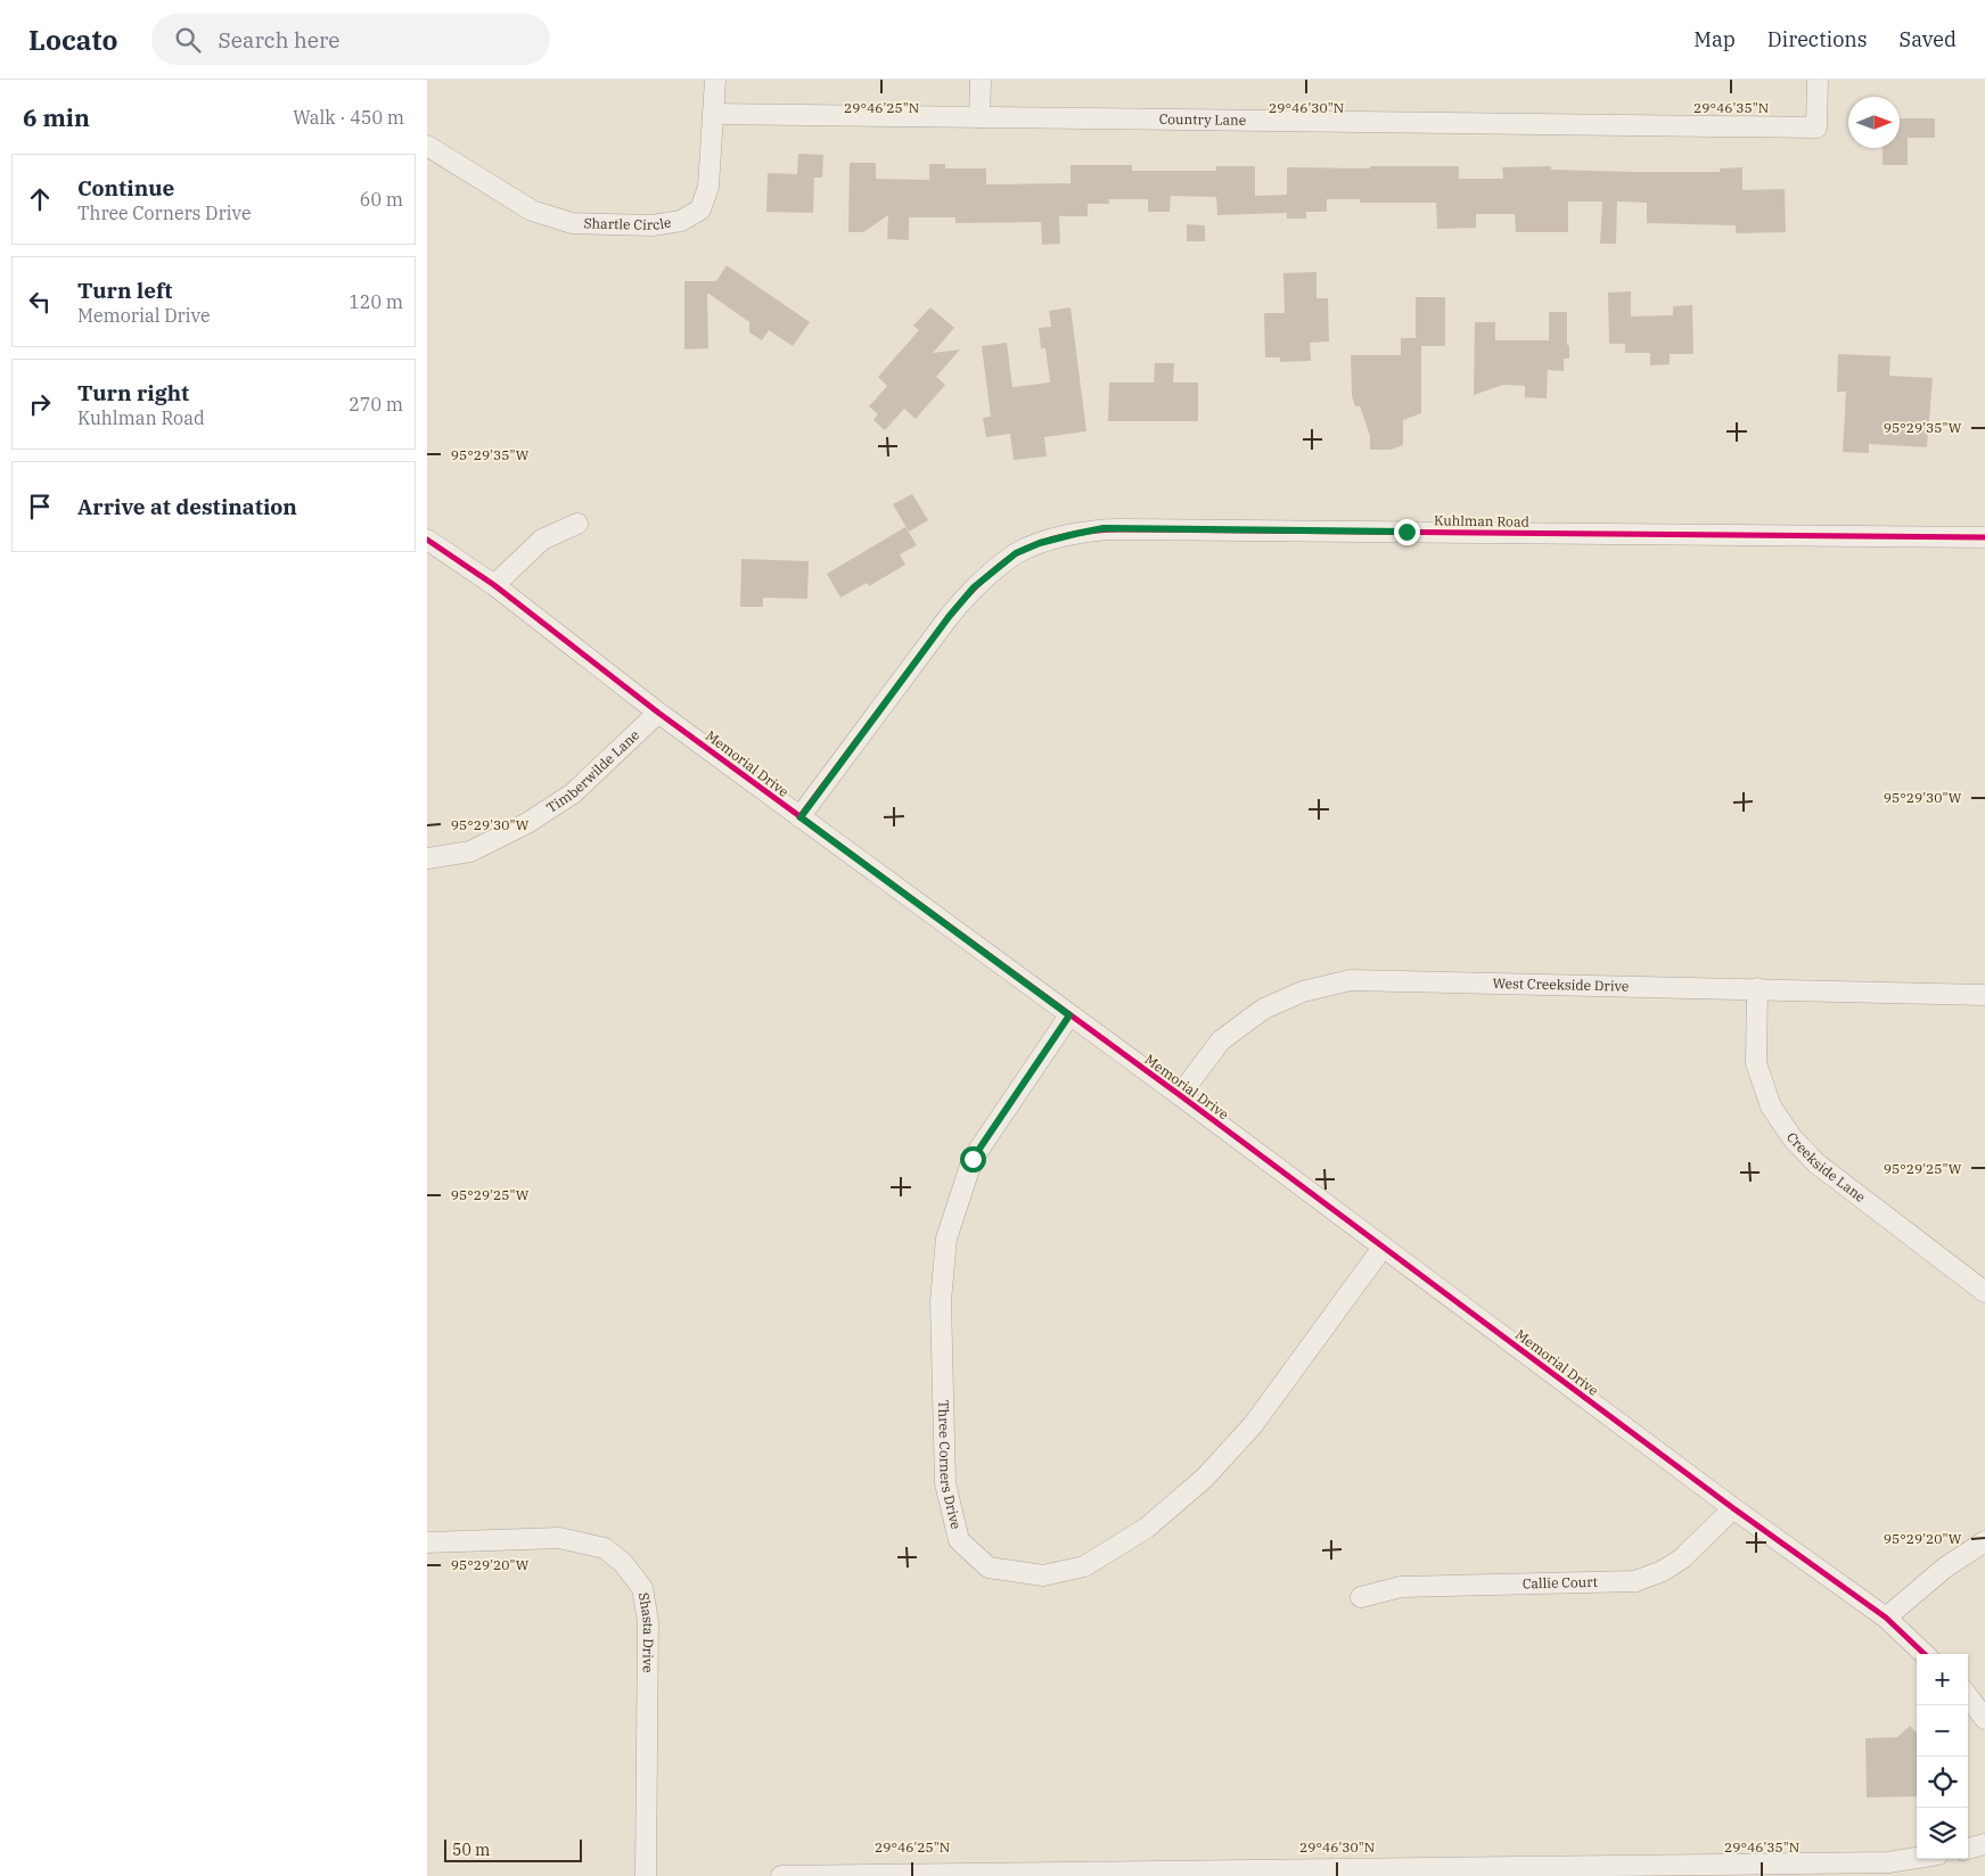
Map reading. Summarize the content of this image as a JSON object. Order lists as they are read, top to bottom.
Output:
{
  "streets": {
    "street": [
      "Country Lane",
      "Shartle Circle",
      "Kuhlman Road",
      "Memorial Drive",
      "Timberwilde Lane",
      "West Creekside Drive",
      "Creekside Lane",
      "Three Corners Drive",
      "Callie Court",
      "Shasta Drive"
    ]
  },
  "crossings": [
    ["Country Lane", "Shartle Circle"],
    ["Kuhlman Road", "Memorial Drive"],
    ["Memorial Drive", "Timberwilde Lane"],
    ["Memorial Drive", "West Creekside Drive"],
    ["Memorial Drive", "Three Corners Drive"],
    ["Memorial Drive", "Callie Court"],
    ["West Creekside Drive", "Creekside Lane"]
  ],
  "scale_bar": "50 m",
  "north": "right",
  "page": {
    "header": "Locato",
    "search": "Search here",
    "nav": ["Map", "Directions", "Saved"],
    "heading": ["6 min", "Walk · 450 m"],
    "list": [
      ["Continue", "Three Corners Drive", "60 m"],
      ["Turn left", "Memorial Drive", "120 m"],
      ["Turn right", "Kuhlman Road", "270 m"],
      "Arrive at destination"
    ],
    "map_buttons": ["+", "−"],
    "scale": "50 m"
  },
  "coordinates": [
    "29°46'25\"N",
    "29°46'30\"N",
    "29°46'35\"N",
    "95°29'35\"W",
    "95°29'30\"W",
    "95°29'25\"W",
    "95°29'20\"W"
  ]
}
